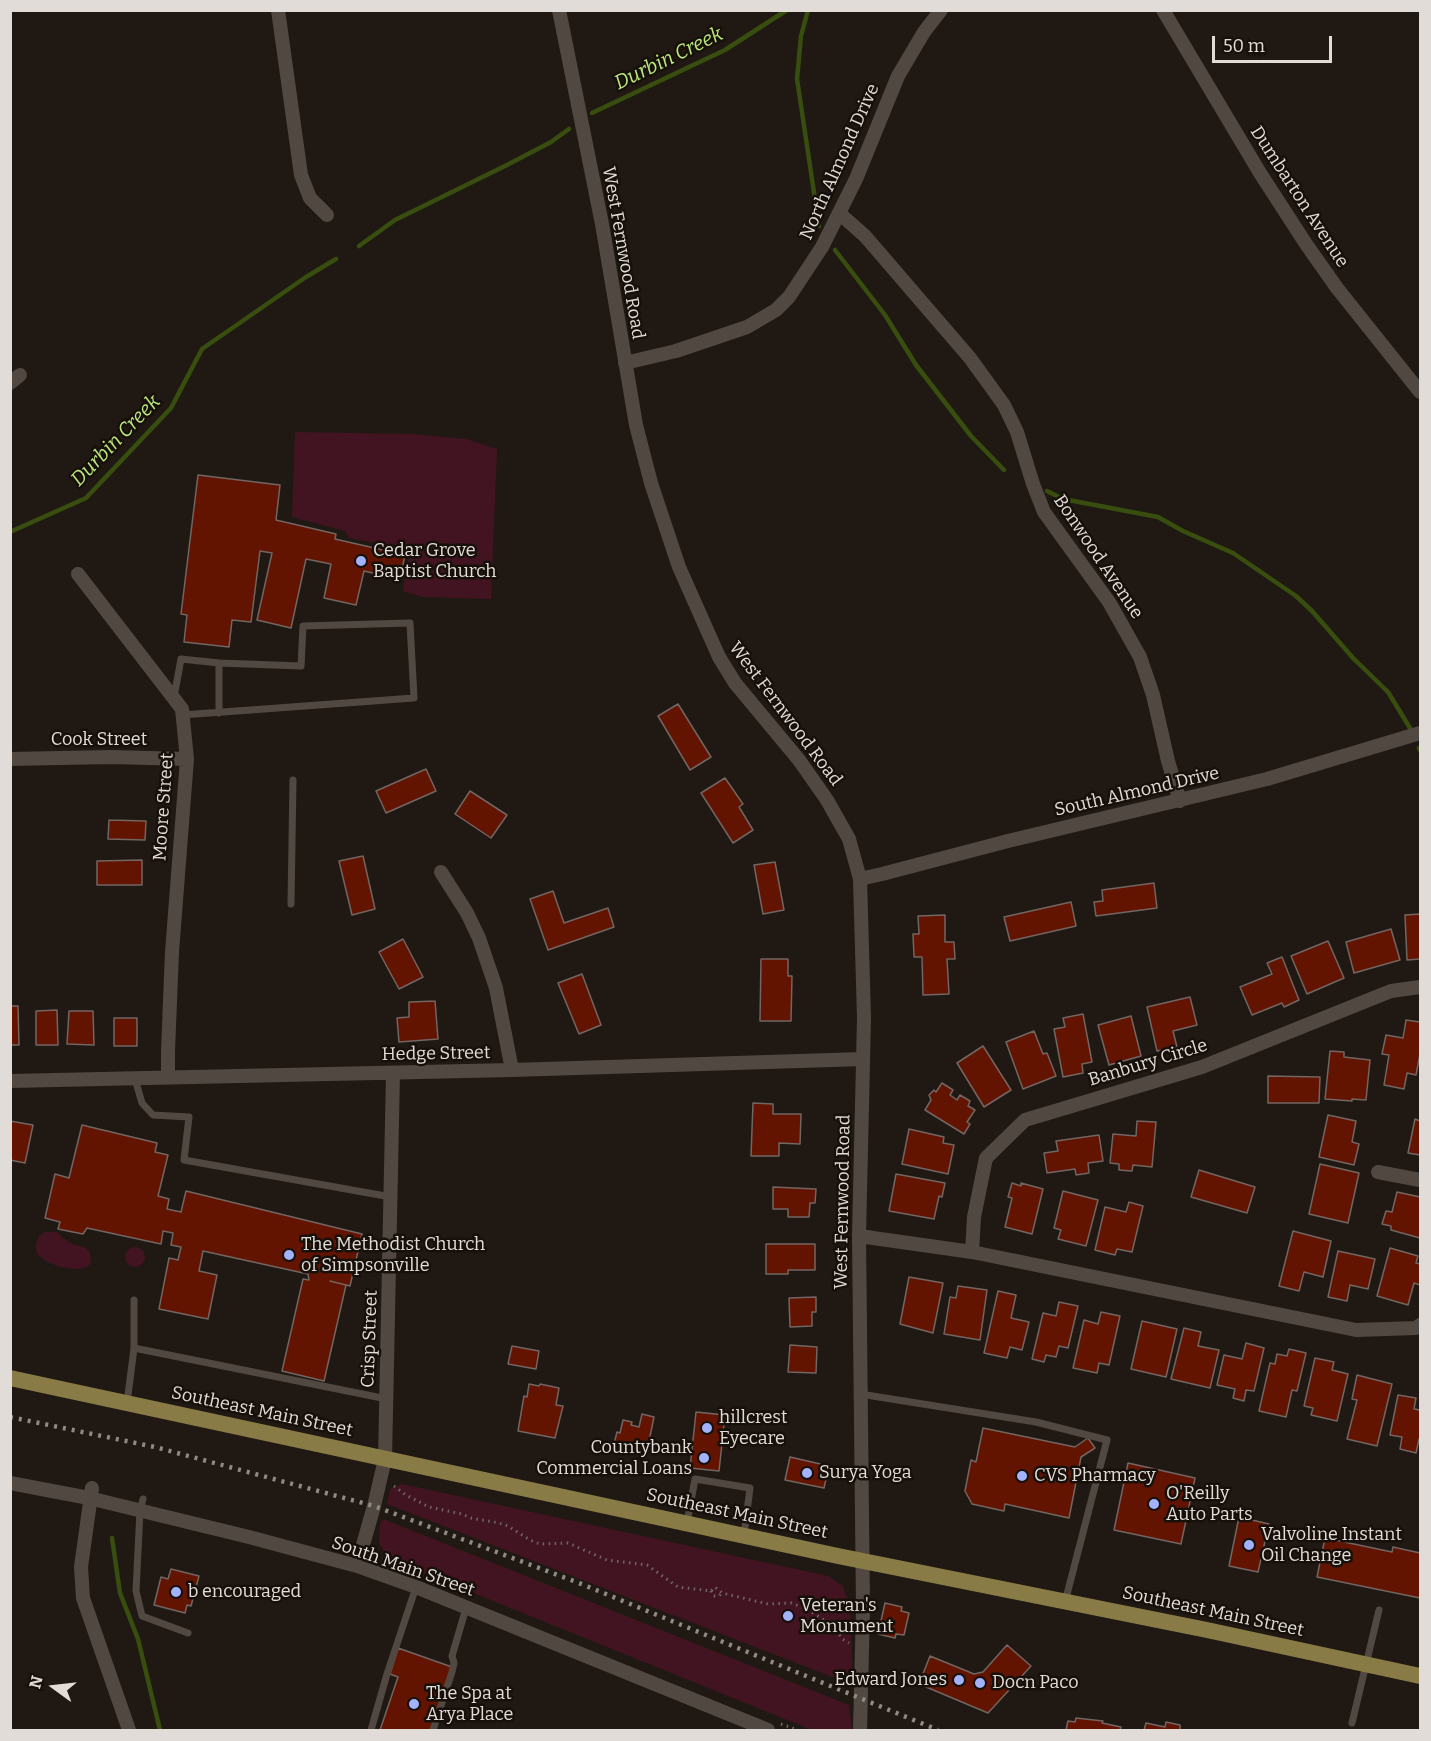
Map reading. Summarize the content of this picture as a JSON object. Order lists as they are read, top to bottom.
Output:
{
  "streets": {
    "main road": ["Southeast Main Street"],
    "street": [
      "North Almond Drive",
      "Dumbarton Avenue",
      "West Fernwood Road",
      "Bonwood Avenue",
      "Cook Street",
      "South Almond Drive",
      "Moore Street",
      "Hedge Street",
      "Banbury Circle",
      "Crisp Street",
      "South Main Street"
    ]
  },
  "crossings": [
    ["North Almond Drive", "West Fernwood Road"],
    ["North Almond Drive", "Bonwood Avenue"],
    ["West Fernwood Road", "South Almond Drive"],
    ["West Fernwood Road", "Hedge Street"],
    ["West Fernwood Road", "Southeast Main Street"],
    ["Bonwood Avenue", "South Almond Drive"],
    ["Cook Street", "Moore Street"],
    ["Moore Street", "Hedge Street"],
    ["Hedge Street", "Crisp Street"],
    ["Crisp Street", "Southeast Main Street"],
    ["Crisp Street", "South Main Street"]
  ],
  "water": ["Durbin Creek"],
  "places": [
    "Cedar Grove Baptist Church",
    "The Methodist Church of Simpsonville",
    "hillcrest Eyecare",
    "Countybank Commercial Loans",
    "Surya Yoga",
    "CVS Pharmacy",
    "O'Reilly Auto Parts",
    "Valvoline Instant Oil Change",
    "b encouraged",
    "Veteran's Monument",
    "Edward Jones",
    "Docn Paco",
    "The Spa at Arya Place"
  ],
  "scale_bar": "50 m",
  "north": "left"
}
